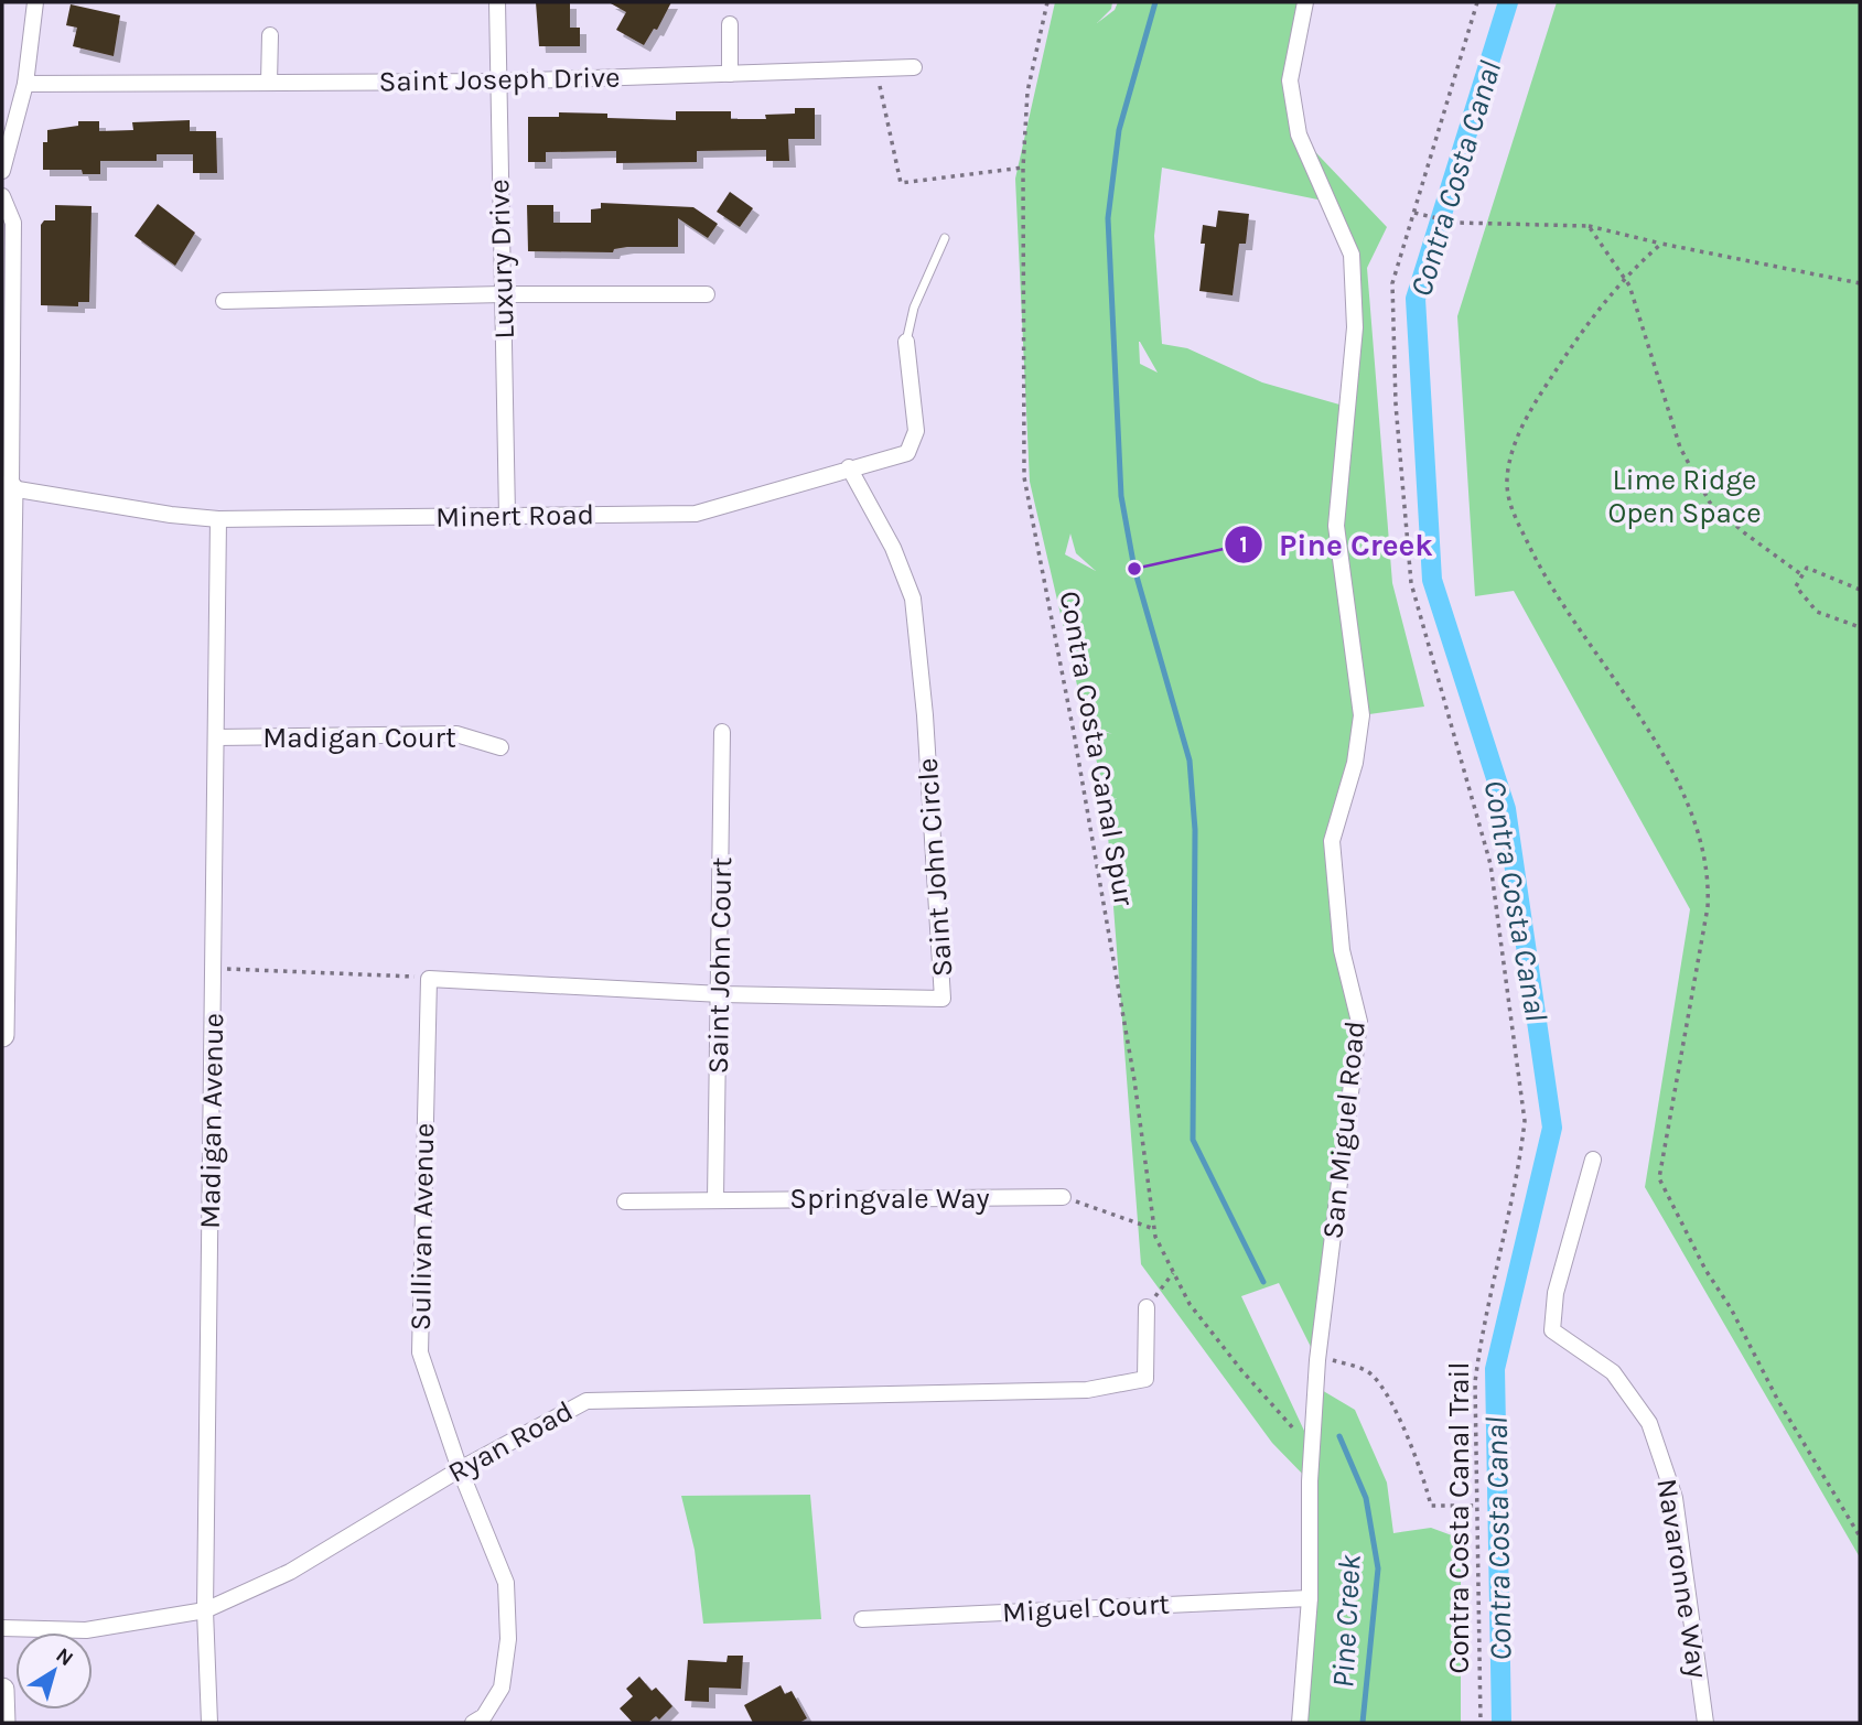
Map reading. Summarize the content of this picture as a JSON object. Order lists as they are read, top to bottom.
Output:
{
  "streets": {
    "street": [
      "Saint Joseph Drive",
      "Luxury Drive",
      "Minert Road",
      "Madigan Court",
      "Saint John Circle",
      "Saint John Court",
      "Madigan Avenue",
      "San Miguel Road",
      "Springvale Way",
      "Sullivan Avenue",
      "Ryan Road",
      "Navaronne Way",
      "Miguel Court"
    ],
    "path": ["Contra Costa Canal Spur", "Contra Costa Canal Trail"]
  },
  "crossings": [
    ["Saint Joseph Drive", "Luxury Drive"],
    ["Luxury Drive", "Minert Road"],
    ["Minert Road", "Saint John Circle"],
    ["Minert Road", "Madigan Avenue"],
    ["Madigan Court", "Madigan Avenue"],
    ["Contra Costa Canal Spur", "San Miguel Road"],
    ["Saint John Circle", "Saint John Court"],
    ["Saint John Circle", "Sullivan Avenue"],
    ["Saint John Court", "Springvale Way"],
    ["Madigan Avenue", "Ryan Road"],
    ["San Miguel Road", "Miguel Court"],
    ["Sullivan Avenue", "Ryan Road"]
  ],
  "water": ["Contra Costa Canal", "Pine Creek"],
  "parks": ["Lime Ridge Open Space"],
  "places": ["Pine Creek"],
  "north": "top right"
}
